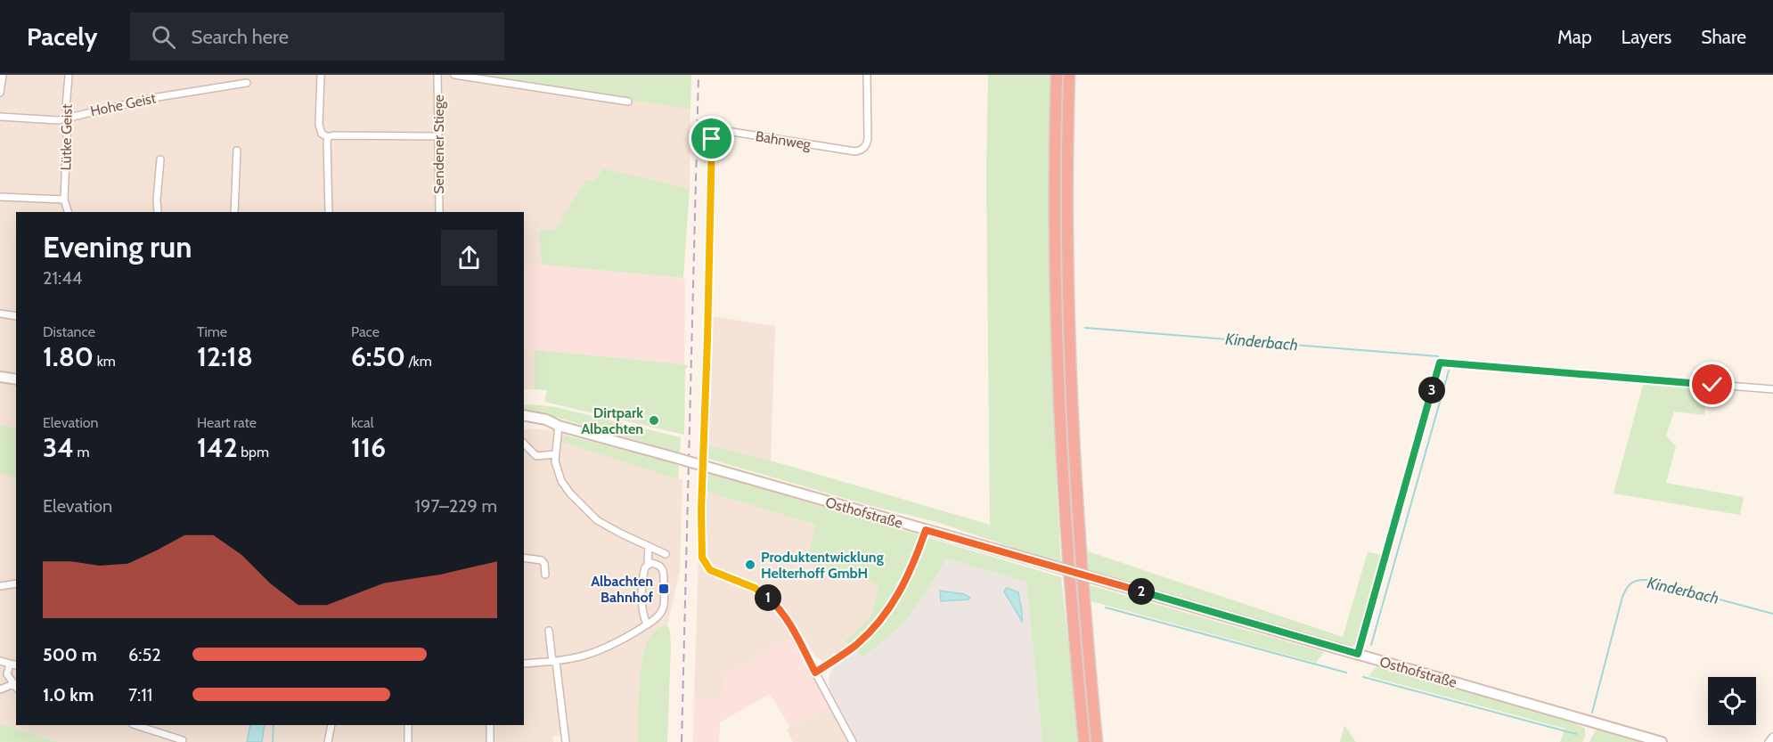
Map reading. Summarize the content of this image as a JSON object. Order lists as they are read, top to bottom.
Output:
{
  "streets": {
    "street": [
      "Hohe Geist",
      "Lütke Geist",
      "Bahnweg",
      "Sendener Stiege",
      "Osthofstraße"
    ]
  },
  "crossings": [
    ["Hohe Geist", "Lütke Geist"]
  ],
  "water": ["Kinderbach"],
  "places": {
    "other": ["Dirtpark Albachten", "Produktentwicklung Helterhoff GmbH"],
    "transit": ["Albachten Bahnhof"]
  },
  "page": {
    "header": "Pacely",
    "search": "Search here",
    "nav": ["Map", "Layers", "Share"],
    "heading": ["Evening run", "21:44"],
    "stats": [
      ["Distance", "1.80 km"],
      ["Time", "12:18"],
      ["Pace", "6:50 /km"],
      ["Elevation", "34 m"],
      ["Heart rate", "142 bpm"],
      ["kcal", "116"]
    ],
    "pins": ["3", "2", "1"],
    "chart": ["Elevation", "197–229 m"],
    "list": [
      {
        "name": "500 m",
        "note": "6:52"
      },
      {
        "name": "1.0 km",
        "note": "7:11"
      }
    ]
  }
}
